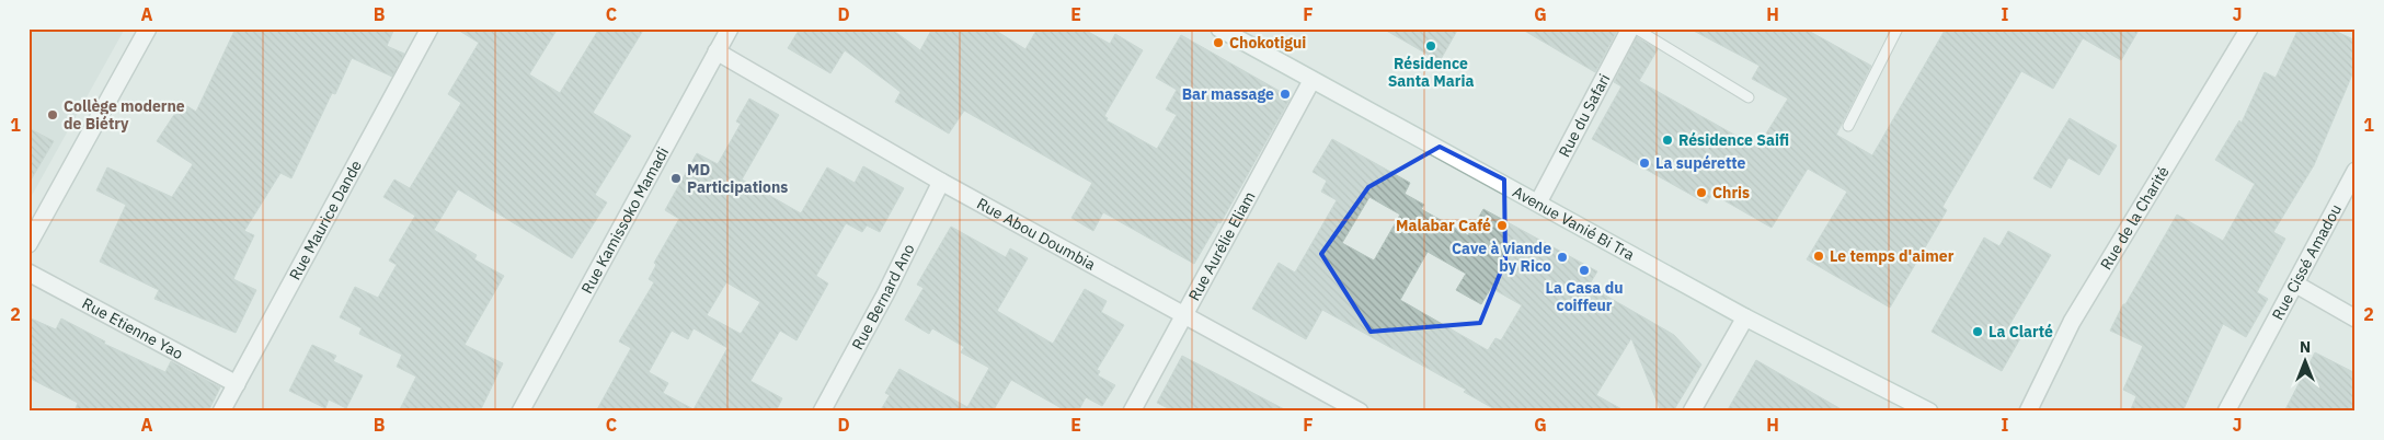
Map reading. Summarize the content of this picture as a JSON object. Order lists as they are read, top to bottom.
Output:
{
  "streets": {
    "street": [
      "Rue du Safari",
      "Rue de la Charité",
      "Rue Maurice Dande",
      "Rue Kamissoko Mamadi",
      "Avenue Vanié Bi Tra",
      "Rue Abou Doumbia",
      "Rue Aurélie Eliam",
      "Rue Cissé Amadou",
      "Rue Bernard Ano",
      "Rue Etienne Yao"
    ]
  },
  "crossings": [
    ["Rue du Safari", "Avenue Vanié Bi Tra"],
    ["Rue Maurice Dande", "Rue Etienne Yao"],
    ["Rue Kamissoko Mamadi", "Rue Abou Doumbia"],
    ["Avenue Vanié Bi Tra", "Rue Aurélie Eliam"],
    ["Rue Abou Doumbia", "Rue Aurélie Eliam"],
    ["Rue Abou Doumbia", "Rue Bernard Ano"]
  ],
  "places": [
    "Chokotigui",
    "Résidence Santa Maria",
    "Bar massage",
    "Collège moderne de Biétry",
    "Résidence Saifi",
    "La supérette",
    "MD Participations",
    "Chris",
    "Malabar Café",
    "Le temps d'aimer",
    "Cave à viande by Rico",
    "La Casa du coiffeur",
    "La Clarté"
  ],
  "north": "top",
  "grid": {
    "columns": [
      "A",
      "B",
      "C",
      "D",
      "E",
      "F",
      "G",
      "H",
      "I",
      "J"
    ],
    "rows": ["1", "2"]
  }
}
